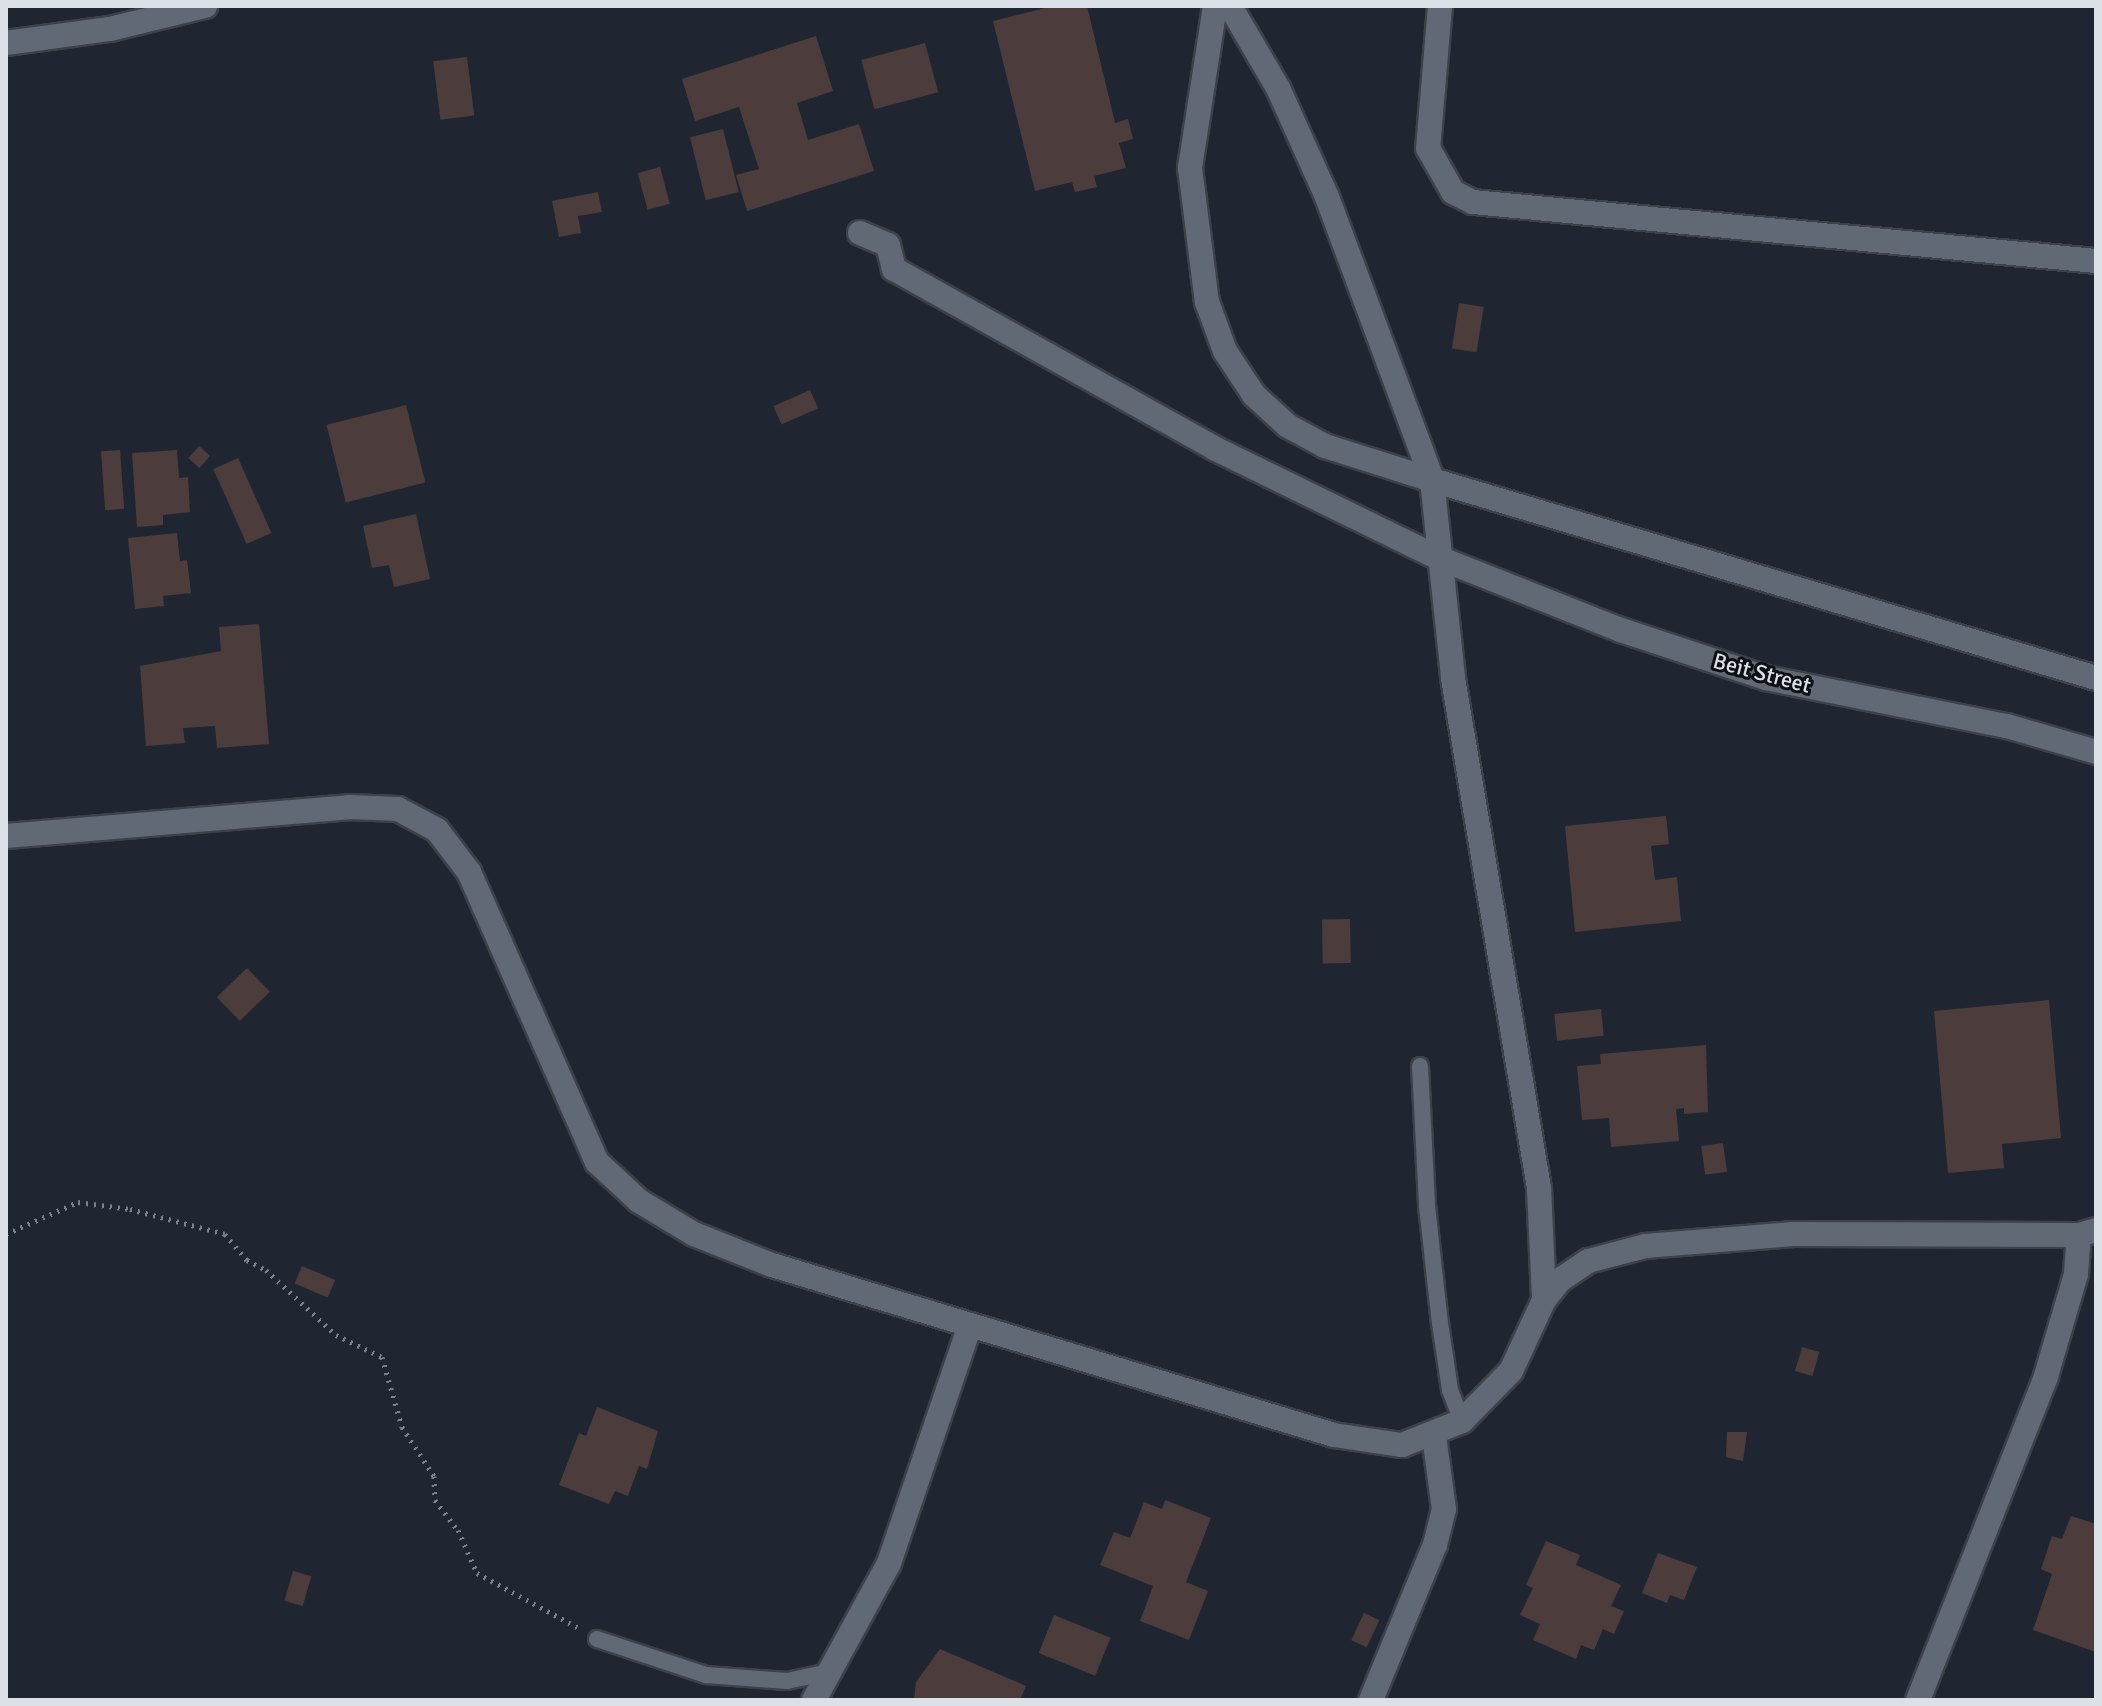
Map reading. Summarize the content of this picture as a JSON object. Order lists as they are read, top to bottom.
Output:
{
  "streets": {
    "street": ["Beit Street"]
  }
}
